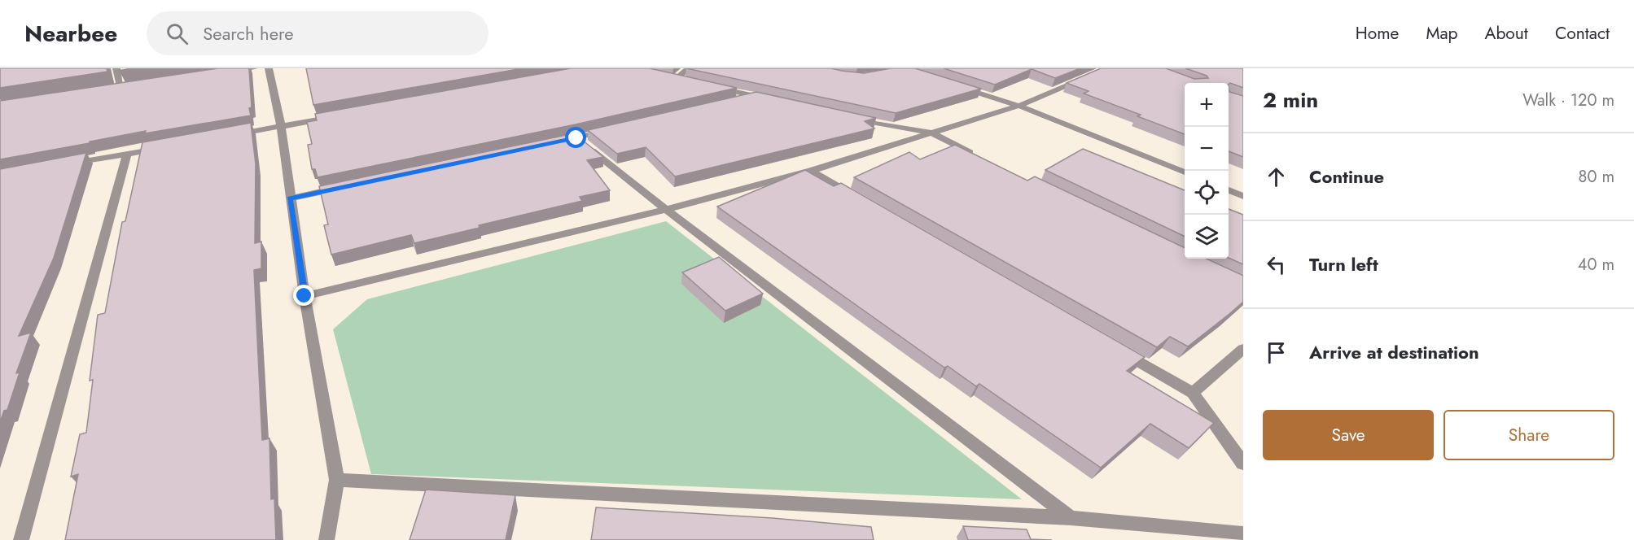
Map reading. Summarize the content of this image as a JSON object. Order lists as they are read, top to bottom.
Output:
{
  "page": {
    "header": "Nearbee",
    "search": "Search here",
    "nav": [
      "Home",
      "Map",
      "About",
      "Contact"
    ],
    "heading": ["2 min", "Walk · 120 m"],
    "map_buttons": ["+", "−"],
    "list": [
      ["Continue", "80 m"],
      ["Turn left", "40 m"],
      "Arrive at destination"
    ],
    "buttons": ["Save", "Share"]
  }
}
